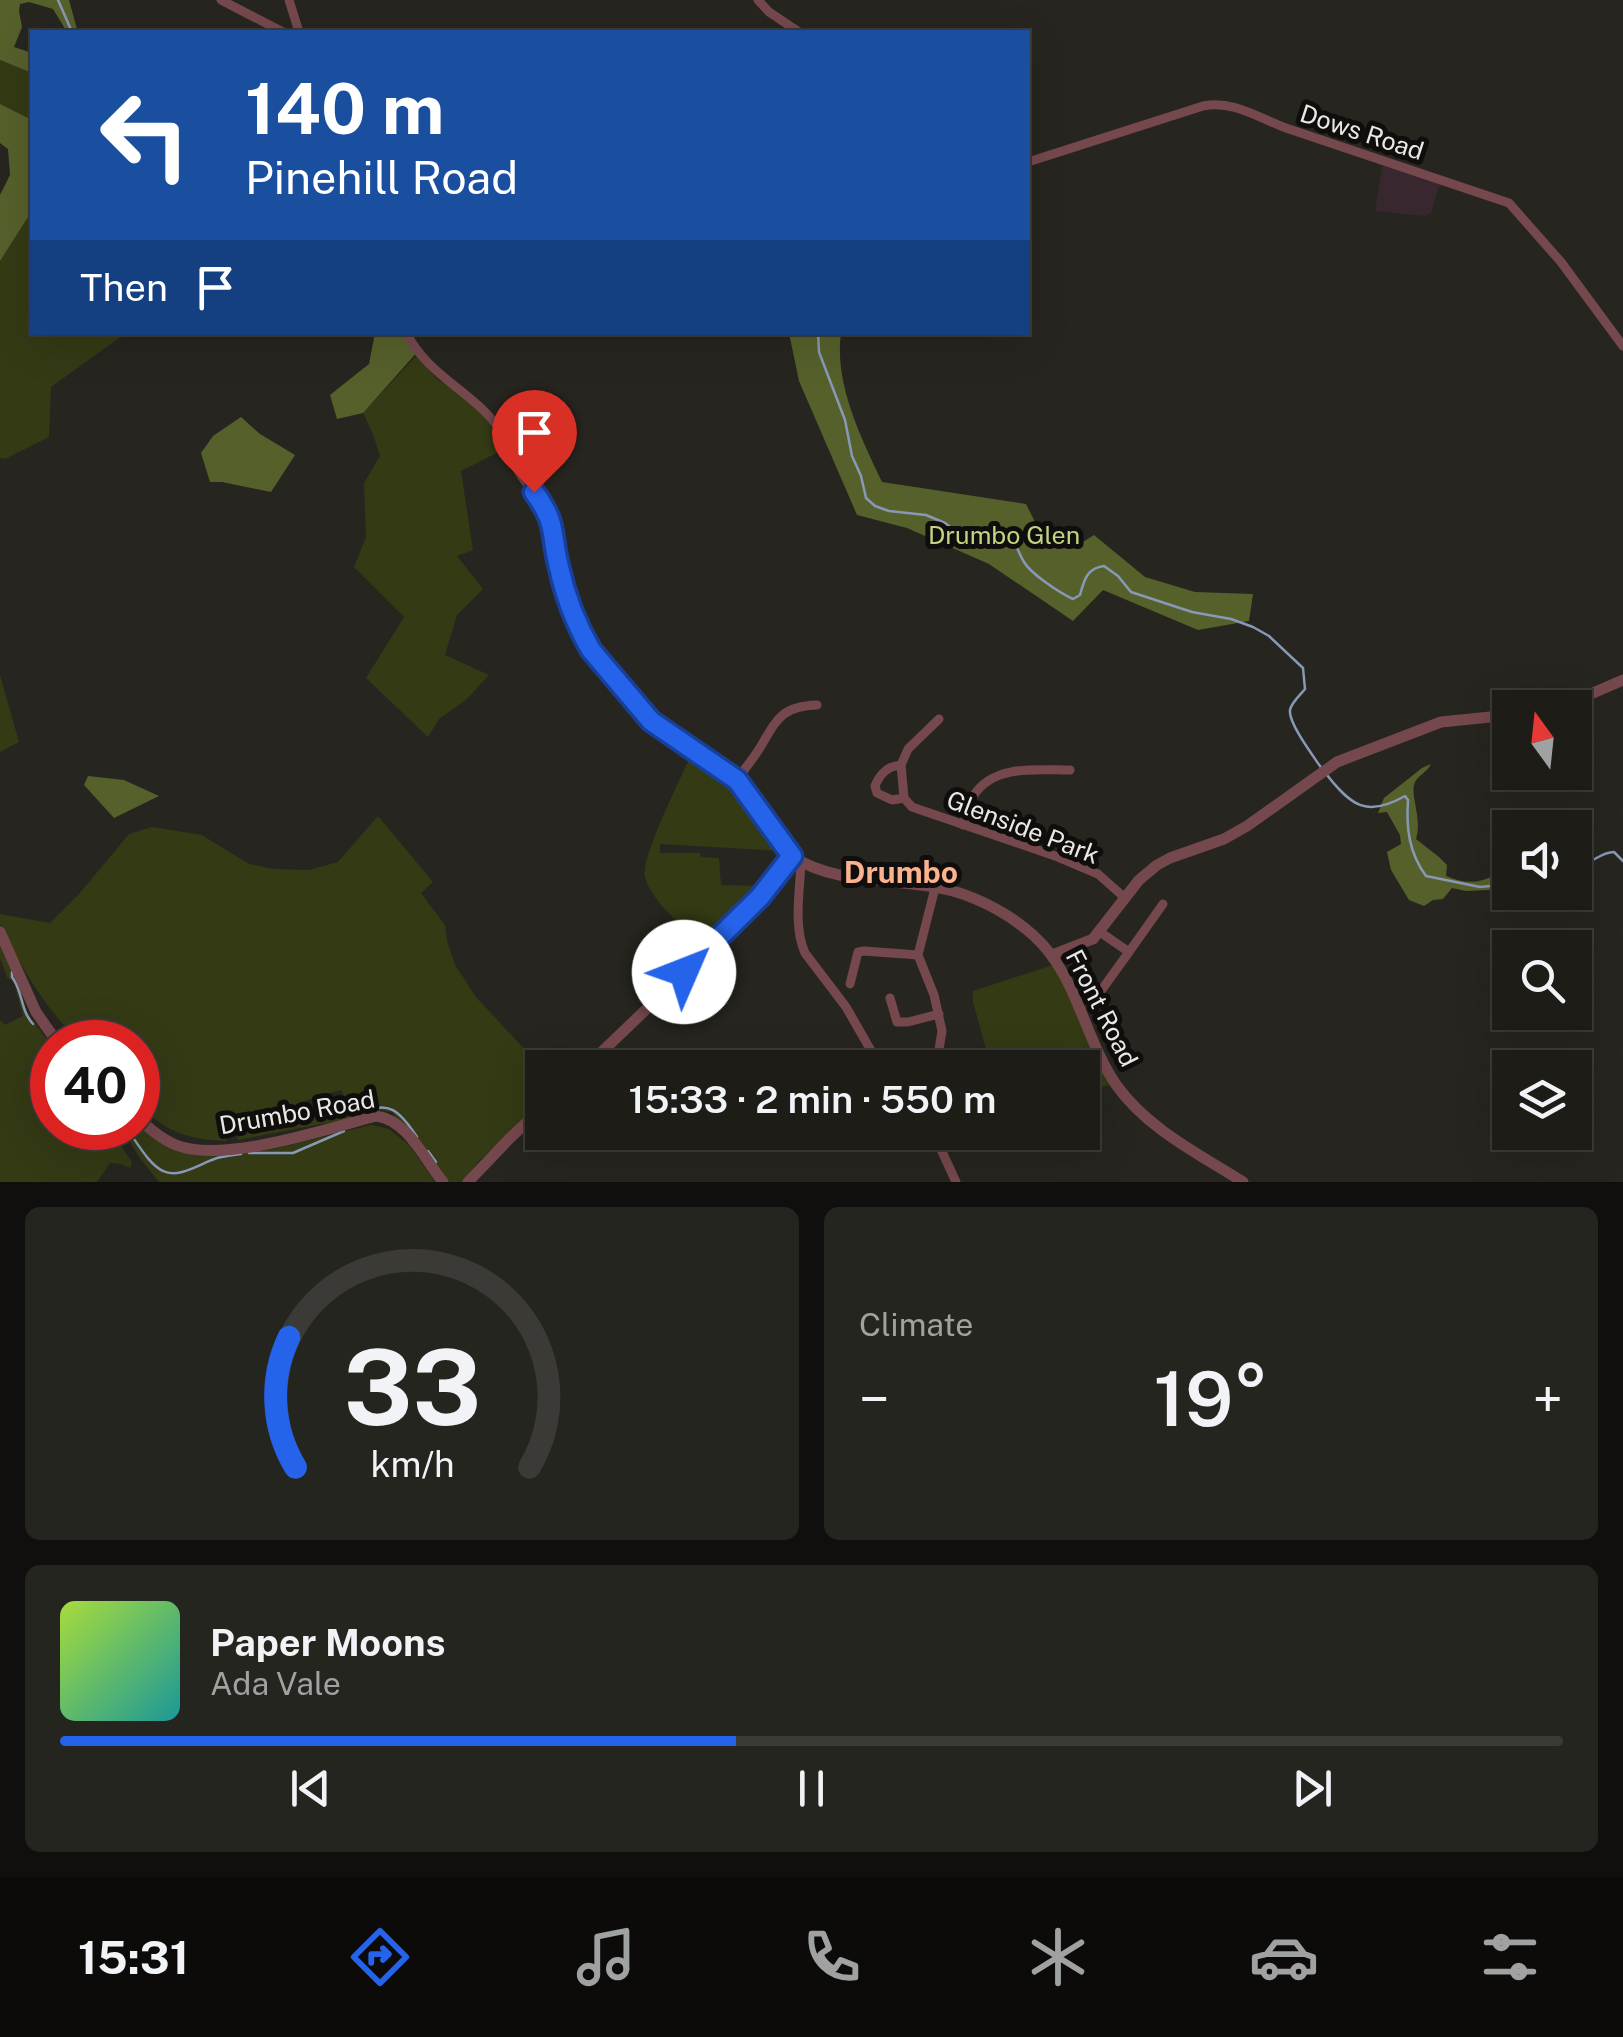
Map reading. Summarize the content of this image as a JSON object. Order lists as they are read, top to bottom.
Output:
{
  "streets": {
    "street": [
      "Dows Road",
      "Glenside Park",
      "Front Road",
      "Drumbo Road"
    ]
  },
  "districts": ["Drumbo"],
  "parks": ["Drumbo Glen"],
  "north": "top",
  "page": {
    "turn": ["140 m", "Pinehill Road"],
    "then": "Then",
    "limit": "40",
    "trip": "15:33 · 2 min · 550 m",
    "tile": "Climate",
    "heat": ["−", "19°", "+"],
    "song": ["Paper Moons", "Ada Vale"],
    "tabs": "15:31",
    "gauge": ["33", "km/h"]
  }
}
